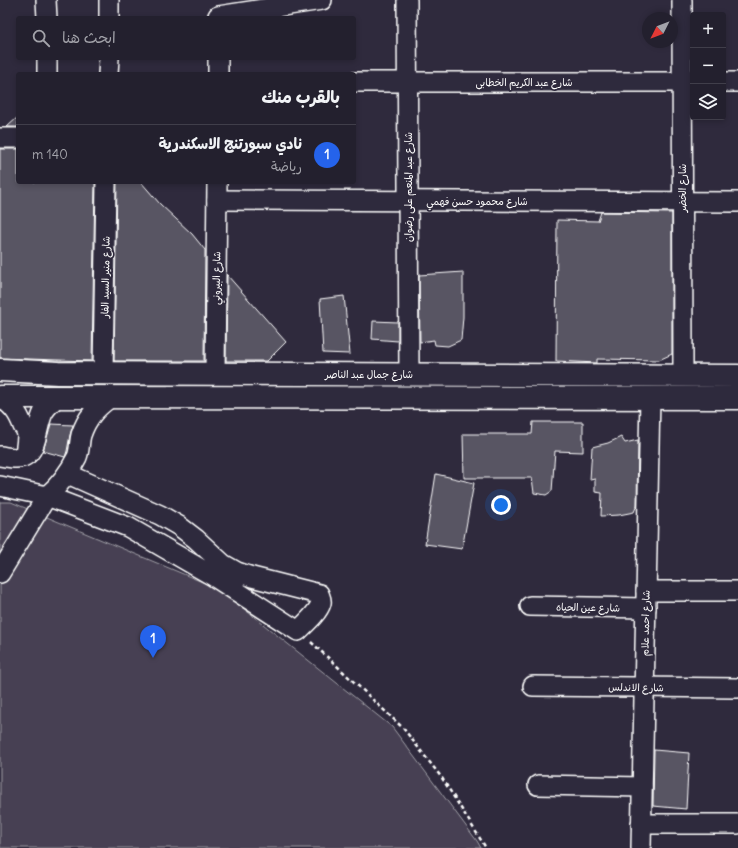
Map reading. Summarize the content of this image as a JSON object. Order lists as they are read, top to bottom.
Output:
{
  "streets": {
    "main road": ["شارع جمال عبد الناصر"],
    "street": [
      "شارع عبد الكريم الخطابى",
      "شارع عبد المنعم على رضوان",
      "شارع الخضر",
      "شارع محمود حسن فهمي",
      "شارع منير السيد الفار",
      "شارع البيروني",
      "شارع عين الحياه",
      "شارع احمد علام",
      "شارع الاندلس"
    ]
  },
  "crossings": [
    ["شارع عبد الكريم الخطابى", "شارع عبد المنعم على رضوان"],
    ["شارع عبد الكريم الخطابى", "شارع الخضر"],
    ["شارع عبد المنعم على رضوان", "شارع محمود حسن فهمي"],
    ["شارع عبد المنعم على رضوان", "شارع جمال عبد الناصر"],
    ["شارع الخضر", "شارع محمود حسن فهمي"],
    ["شارع الخضر", "شارع جمال عبد الناصر"],
    ["شارع محمود حسن فهمي", "شارع البيروني"],
    ["شارع منير السيد الفار", "شارع جمال عبد الناصر"],
    ["شارع البيروني", "شارع جمال عبد الناصر"],
    ["شارع عين الحياه", "شارع احمد علام"],
    ["شارع احمد علام", "شارع الاندلس"]
  ],
  "north": "bottom left",
  "page": {
    "map_buttons": ["+", "−"],
    "search": "ابحث هنا",
    "heading": "بالقرب منك",
    "list": [
      {
        "mark": "1",
        "name": "نادي سبورتنج الاسكندرية",
        "note": "رياضة",
        "value": "140 m"
      }
    ],
    "pins": "1"
  }
}
